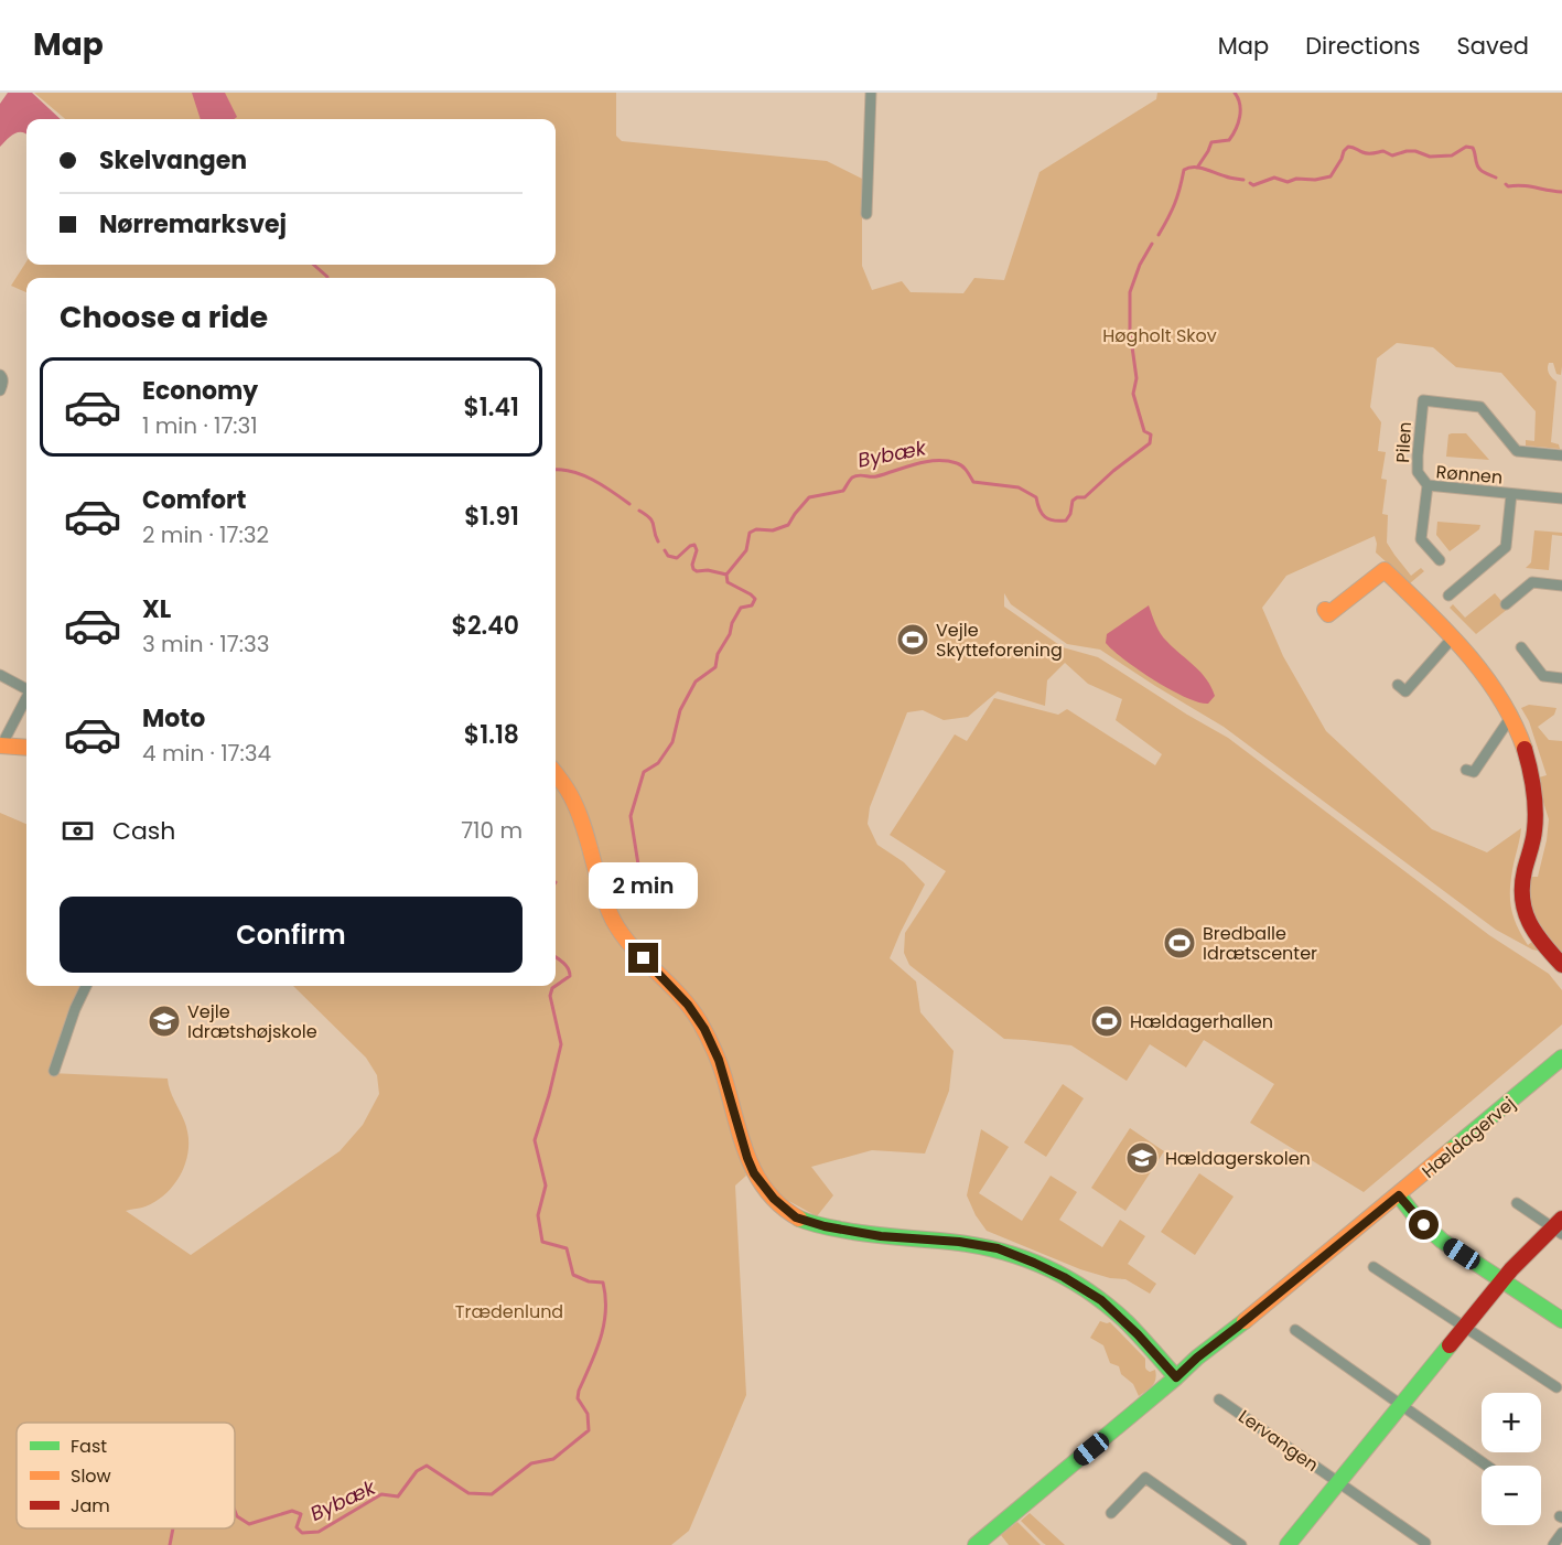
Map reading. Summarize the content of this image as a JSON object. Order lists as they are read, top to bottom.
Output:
{
  "streets": {
    "street": [
      "Pilen",
      "Rønnen",
      "Hældagervej",
      "Lervangen"
    ]
  },
  "crossings": [
    ["Pilen", "Rønnen"]
  ],
  "water": ["Bybæk"],
  "parks": ["Høgholt Skov", "Trædenlund"],
  "places": {
    "sports": ["Vejle Skytteforening", "Bredballe Idrætscenter", "Hældagerhallen"],
    "school or university": ["Vejle Idrætshøjskole", "Hældagerskolen"]
  },
  "legend": ["Fast", "Slow", "Jam"],
  "page": {
    "header": "Map",
    "nav": ["Map", "Directions", "Saved"],
    "banner": ["Skelvangen", "Nørremarksvej"],
    "heading": "Choose a ride",
    "list": [
      {
        "name": "Economy",
        "note": "1 min · 17:31",
        "value": "$1.41"
      },
      {
        "name": "Comfort",
        "note": "2 min · 17:32",
        "value": "$1.91"
      },
      {
        "name": "XL",
        "note": "3 min · 17:33",
        "value": "$2.40"
      },
      {
        "name": "Moto",
        "note": "4 min · 17:34",
        "value": "$1.18"
      }
    ],
    "pay": ["Cash", "710 m"],
    "bubble": "2 min",
    "buttons": "Confirm",
    "map_buttons": ["+", "−"]
  }
}
